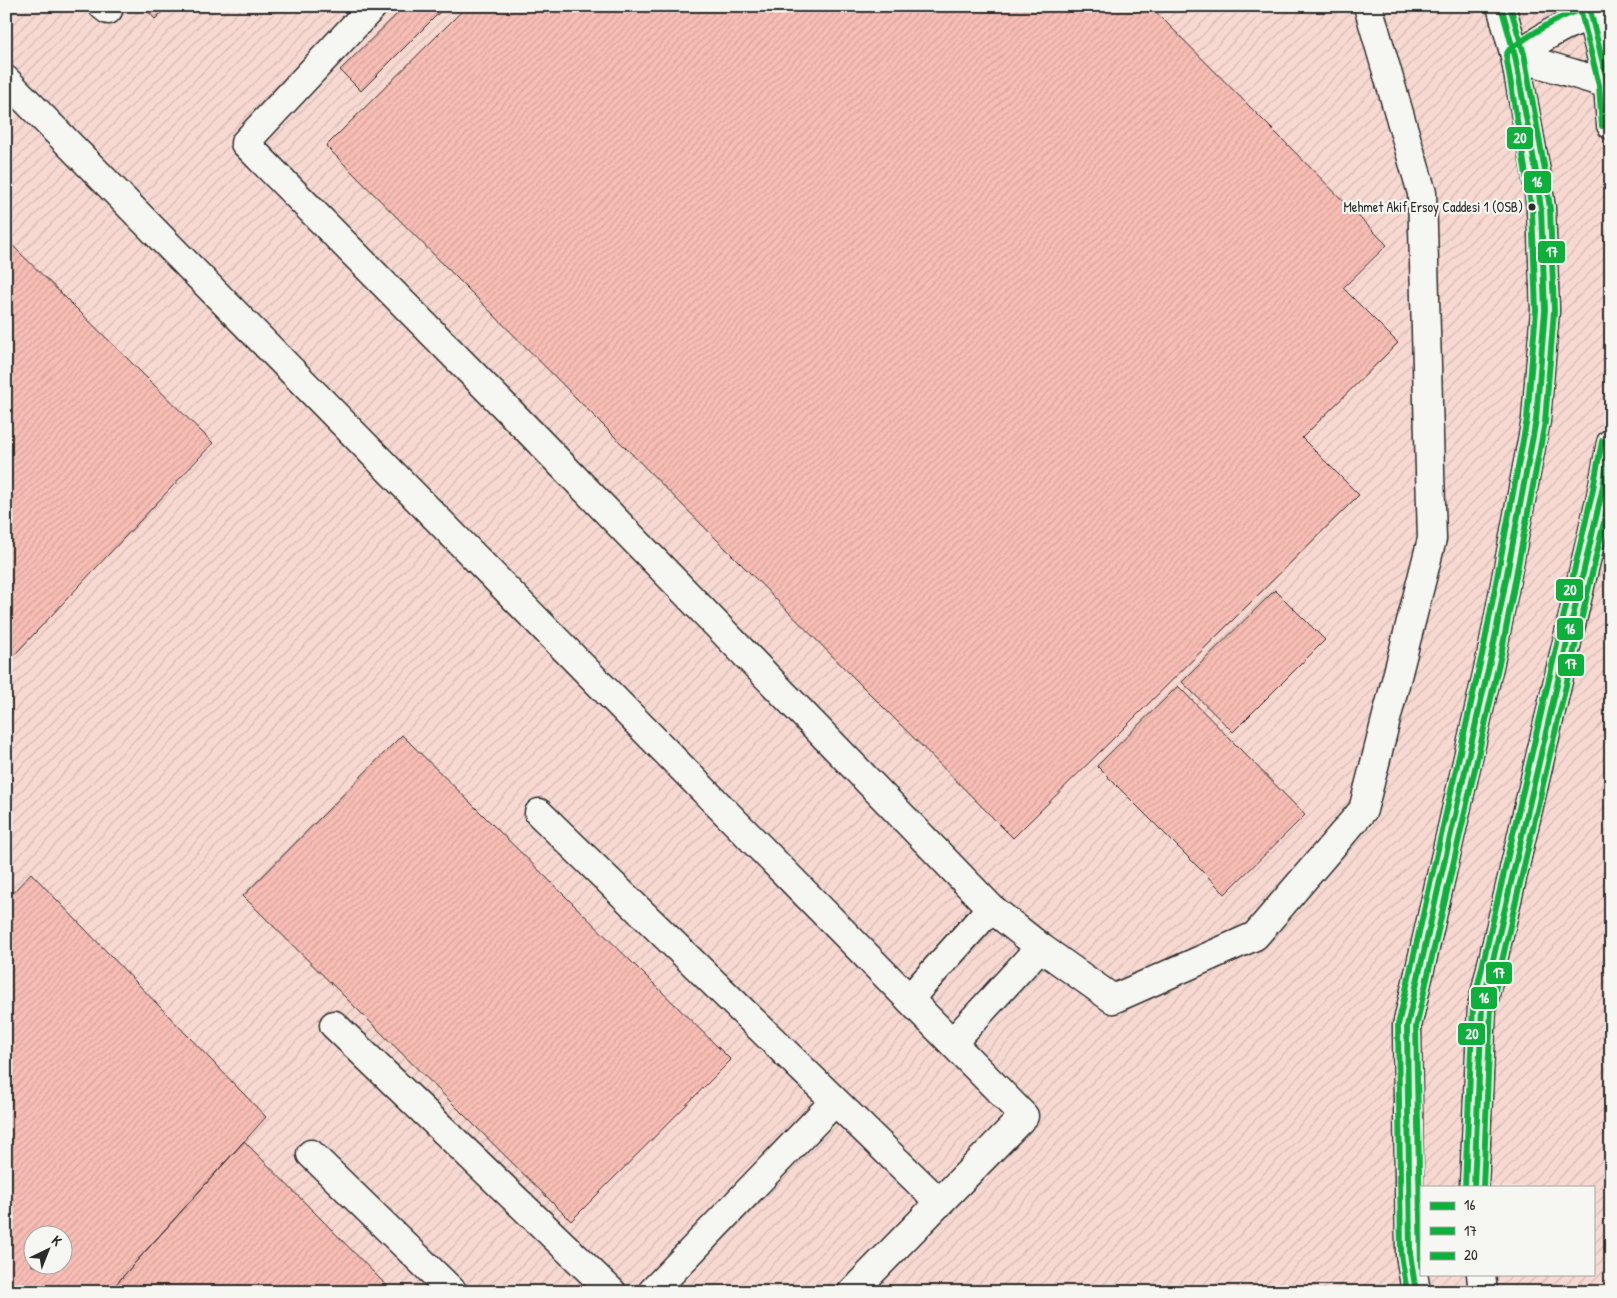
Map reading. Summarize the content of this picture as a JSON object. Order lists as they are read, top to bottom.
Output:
{
  "places": ["Mehmet Akif Ersoy Caddesi 1 (OSB)"],
  "lines": ["transit line 16", "transit line 17", "transit line 20"],
  "legend": ["16", "17", "20"],
  "north": "top right"
}
